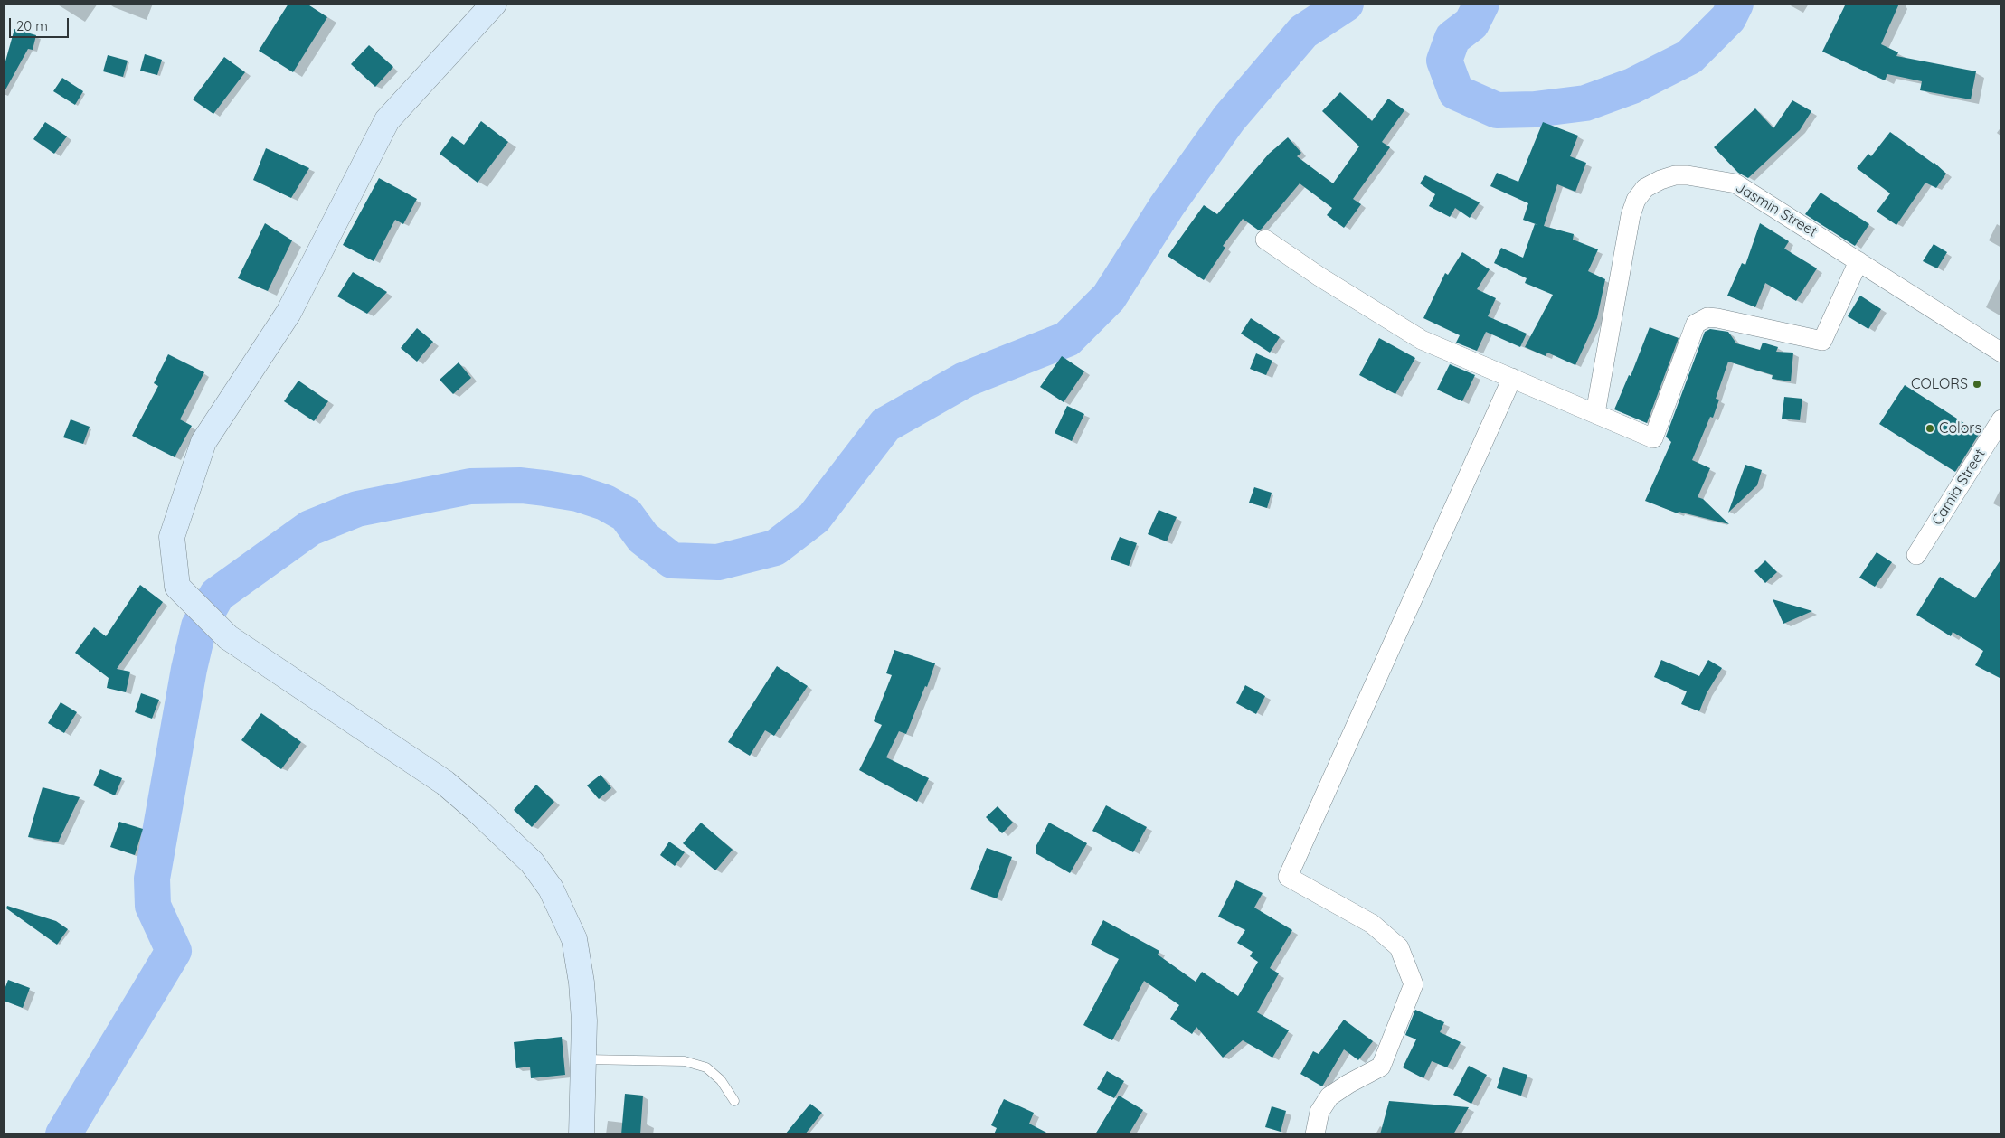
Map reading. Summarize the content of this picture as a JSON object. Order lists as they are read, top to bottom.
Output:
{
  "streets": {
    "street": ["Jasmin Street", "Camia Street"]
  },
  "places": ["COLORS", "Colors"],
  "scale_bar": "20 m"
}
